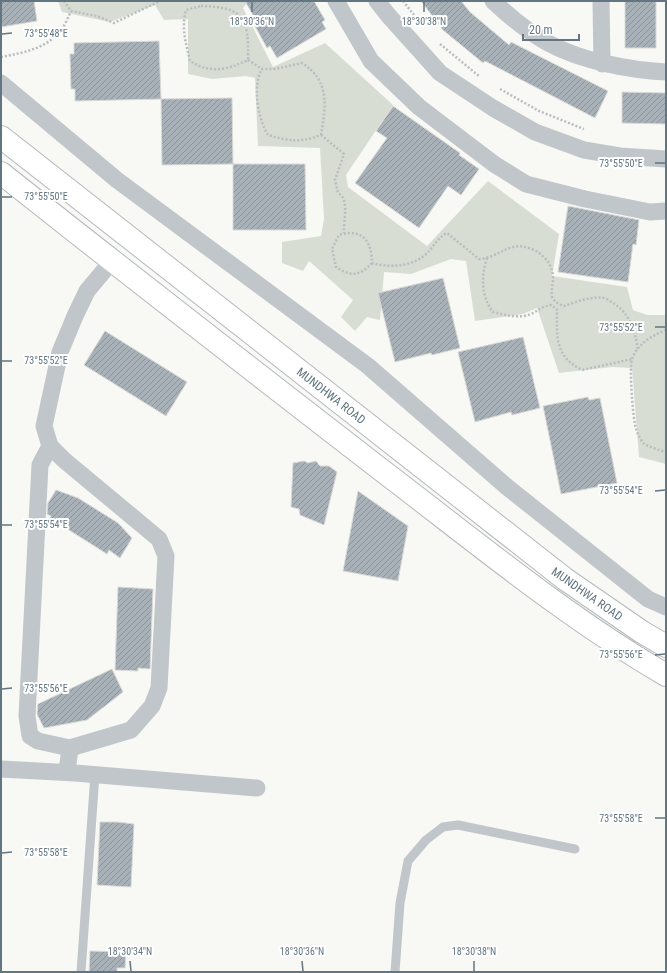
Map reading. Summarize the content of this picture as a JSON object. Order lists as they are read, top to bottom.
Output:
{
  "streets": {
    "highway": ["MUNDHWA ROAD"]
  },
  "scale_bar": "20 m",
  "coordinates": [
    "18°30'36\"N",
    "18°30'38\"N",
    "73°55'48\"E",
    "73°55'50\"E",
    "73°55'52\"E",
    "73°55'54\"E",
    "73°55'56\"E",
    "73°55'58\"E",
    "18°30'34\"N"
  ]
}
